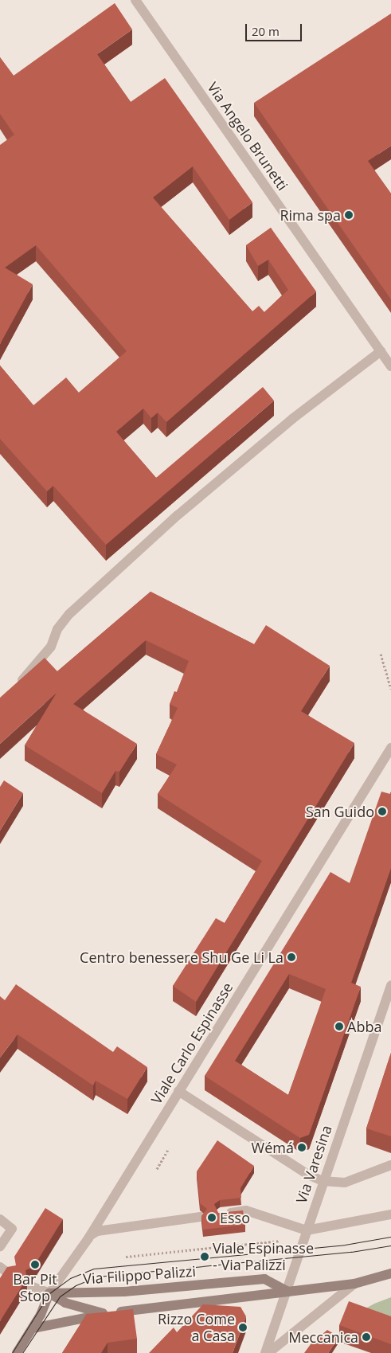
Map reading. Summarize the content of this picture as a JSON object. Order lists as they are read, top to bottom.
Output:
{
  "streets": {
    "street": [
      "Via Angelo Brunetti",
      "Viale Carlo Espinasse",
      "Via Varesina",
      "Via Filippo Palizzi"
    ]
  },
  "crossings": [
    ["Viale Carlo Espinasse", "Via Filippo Palizzi"],
    ["Via Varesina", "Via Filippo Palizzi"]
  ],
  "places": [
    "Rima spa",
    "San Guido",
    "Centro benessere Shu Ge Li La",
    "Abba",
    "Wémá",
    "Esso",
    "Viale Espinasse - Via Palizzi",
    "Bar Pit Stop",
    "Rizzo Come a Casa",
    "Meccanica"
  ],
  "scale_bar": "20 m"
}
